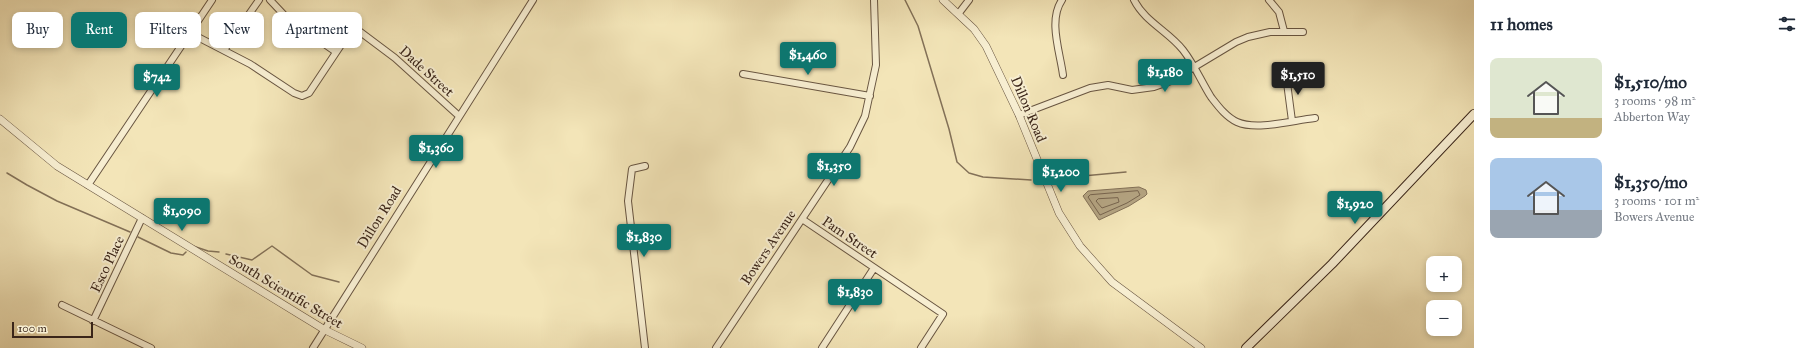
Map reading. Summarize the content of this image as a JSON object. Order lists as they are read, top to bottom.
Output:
{
  "streets": {
    "street": [
      "Dade Street",
      "Dillon Road",
      "Pam Street",
      "Bowers Avenue",
      "Esco Place",
      "South Scientific Street"
    ]
  },
  "crossings": [
    ["Dade Street", "Dillon Road"],
    ["Dillon Road", "South Scientific Street"],
    ["Pam Street", "Bowers Avenue"],
    ["Esco Place", "South Scientific Street"]
  ],
  "scale_bar": "100 m",
  "page": {
    "heading": "11 homes",
    "chip": [
      "Buy",
      "Rent",
      "Filters",
      "New",
      "Apartment"
    ],
    "price": [
      "$1,460",
      "$1,180",
      "$1,510",
      "$742",
      "$1,360",
      "$1,350",
      "$1,200",
      "$1,920",
      "$1,090",
      "$1,830",
      "$1,830"
    ],
    "list": [
      {
        "name": "$1,510/mo",
        "note": "3 rooms · 98 m² · Abberton Way"
      },
      {
        "name": "$1,350/mo",
        "note": "3 rooms · 101 m² · Bowers Avenue"
      }
    ],
    "map_buttons": ["+", "−"],
    "scale": "100 m"
  }
}
